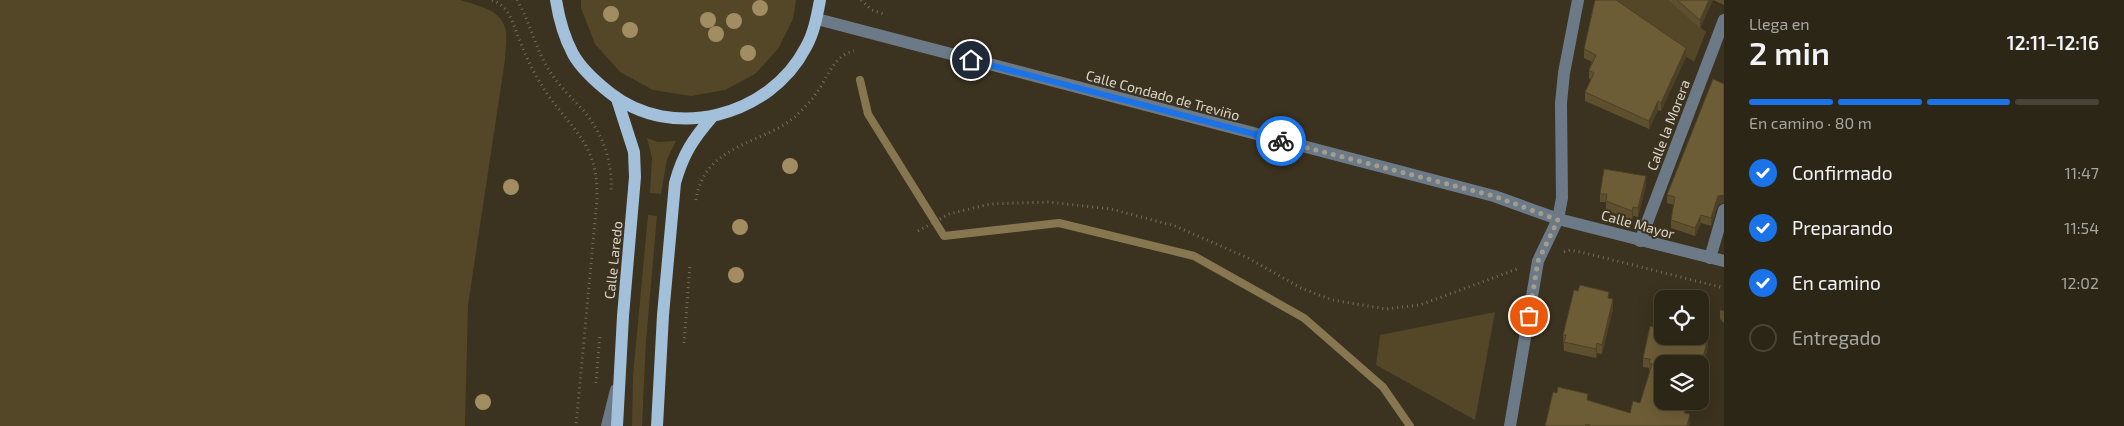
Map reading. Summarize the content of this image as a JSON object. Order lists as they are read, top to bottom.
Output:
{
  "streets": {
    "main road": ["Calle Laredo"],
    "street": ["Calle Condado de Treviño", "Calle la Morera", "Calle Mayor"]
  },
  "crossings": [
    ["Calle Condado de Treviño", "Calle Mayor"],
    ["Calle la Morera", "Calle Mayor"]
  ],
  "page": {
    "heading": ["2 min", "Llega en", "12:11–12:16"],
    "bar": "En camino · 80 m",
    "list": [
      ["Confirmado", "11:47"],
      ["Preparando", "11:54"],
      ["En camino", "12:02"],
      "Entregado"
    ]
  }
}
